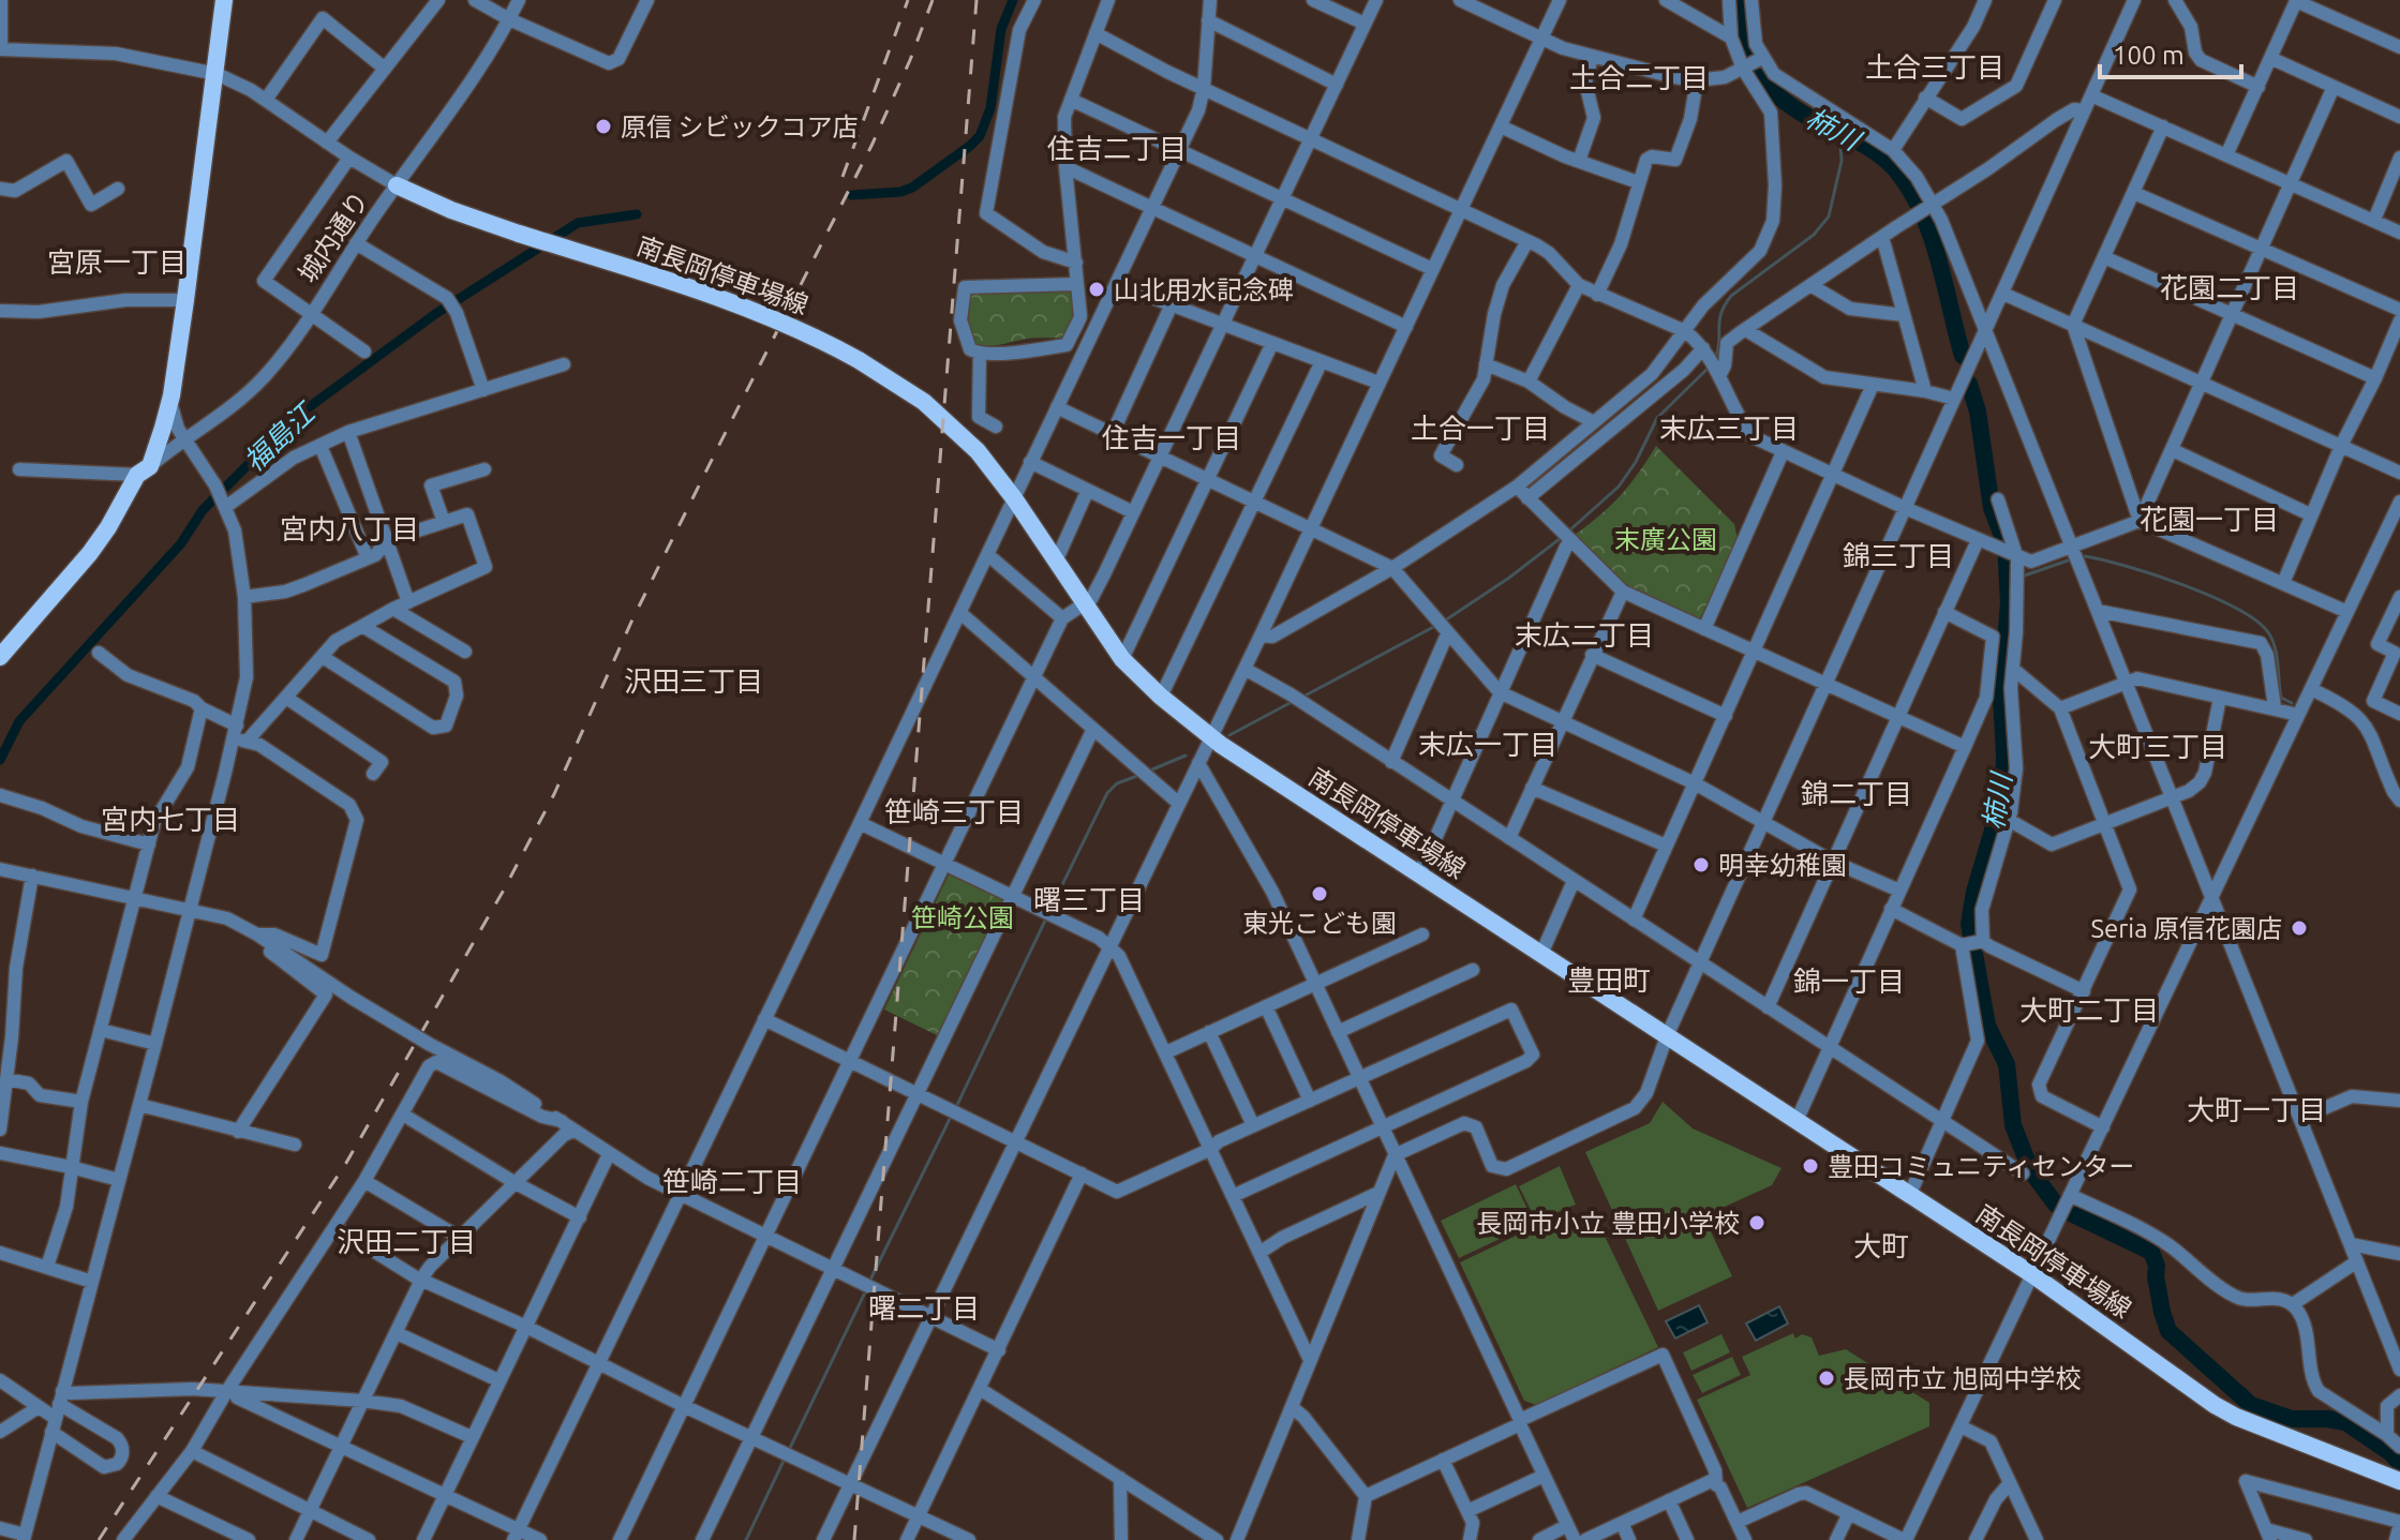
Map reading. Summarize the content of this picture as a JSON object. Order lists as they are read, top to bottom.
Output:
{
  "streets": {
    "main road": ["南長岡停車場線"],
    "street": ["城内通り"]
  },
  "crossings": [
    ["城内通り", "南長岡停車場線"]
  ],
  "districts": [
    "土合三丁目",
    "土合二丁目",
    "住吉二丁目",
    "宮原一丁目",
    "花園二丁目",
    "土合一丁目",
    "末広三丁目",
    "住吉一丁目",
    "花園一丁目",
    "宮内八丁目",
    "錦三丁目",
    "末広二丁目",
    "沢田三丁目",
    "末広一丁目",
    "大町三丁目",
    "錦二丁目",
    "笹崎三丁目",
    "宮内七丁目",
    "曙三丁目",
    "豊田町",
    "錦一丁目",
    "大町二丁目",
    "大町一丁目",
    "笹崎二丁目",
    "沢田二丁目",
    "大町",
    "曙二丁目"
  ],
  "water": ["柿川", "福島江"],
  "parks": ["末廣公園", "笹崎公園"],
  "places": [
    "原信 シビックコア店",
    "山北用水記念碑",
    "明幸幼稚園",
    "東光こども園",
    "Seria 原信花園店",
    "豊田コミュニティセンター",
    "長岡市小立 豊田小学校",
    "長岡市立 旭岡中学校"
  ],
  "scale_bar": "100 m"
}
